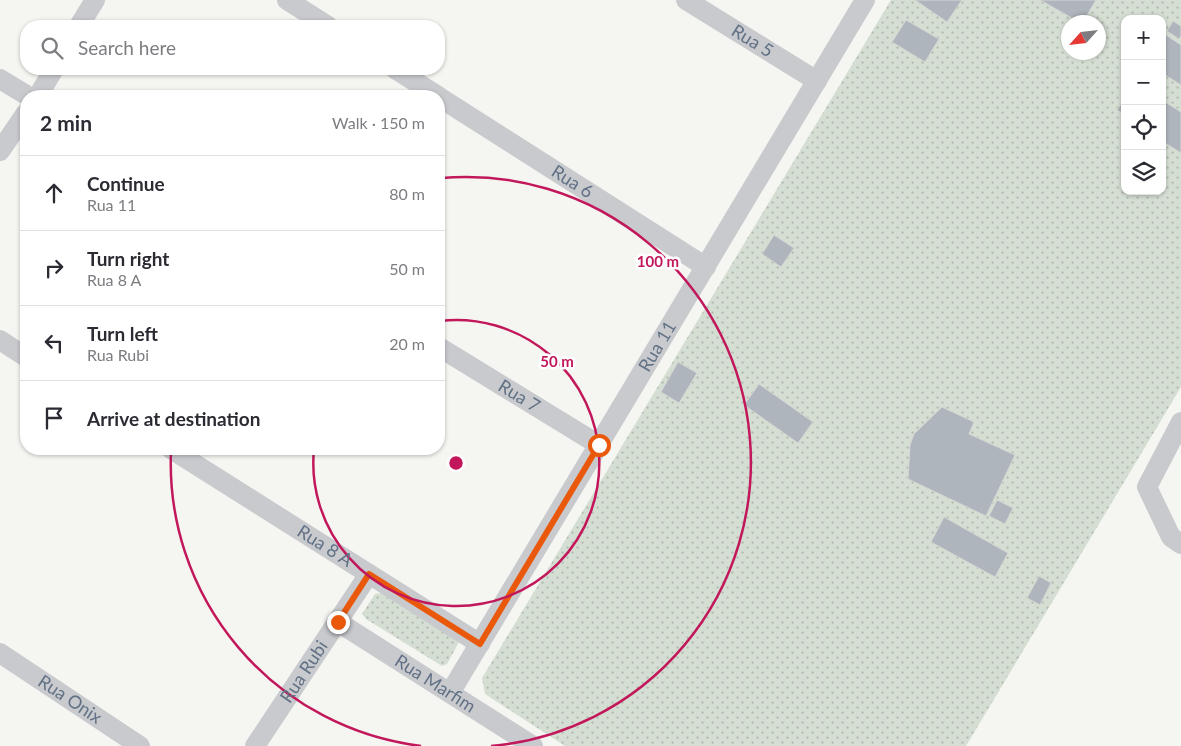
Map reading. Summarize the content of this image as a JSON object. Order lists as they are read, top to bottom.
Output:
{
  "streets": {
    "street": [
      "Rua 5",
      "Rua 6",
      "Rua 11",
      "Rua 7",
      "Rua 8 A",
      "Rua Rubi",
      "Rua Marfim",
      "Rua Onix"
    ]
  },
  "crossings": [
    ["Rua 5", "Rua 11"],
    ["Rua 6", "Rua 11"],
    ["Rua 11", "Rua 7"],
    ["Rua 11", "Rua 8 A"],
    ["Rua 11", "Rua Marfim"],
    ["Rua 8 A", "Rua Rubi"],
    ["Rua Rubi", "Rua Marfim"]
  ],
  "north": "bottom left",
  "page": {
    "map_buttons": ["+", "−"],
    "search": "Search here",
    "heading": ["2 min", "Walk · 150 m"],
    "list": [
      ["Continue", "Rua 11", "80 m"],
      ["Turn right", "Rua 8 A", "50 m"],
      ["Turn left", "Rua Rubi", "20 m"],
      "Arrive at destination"
    ]
  },
  "rings": ["100 m", "50 m"]
}
